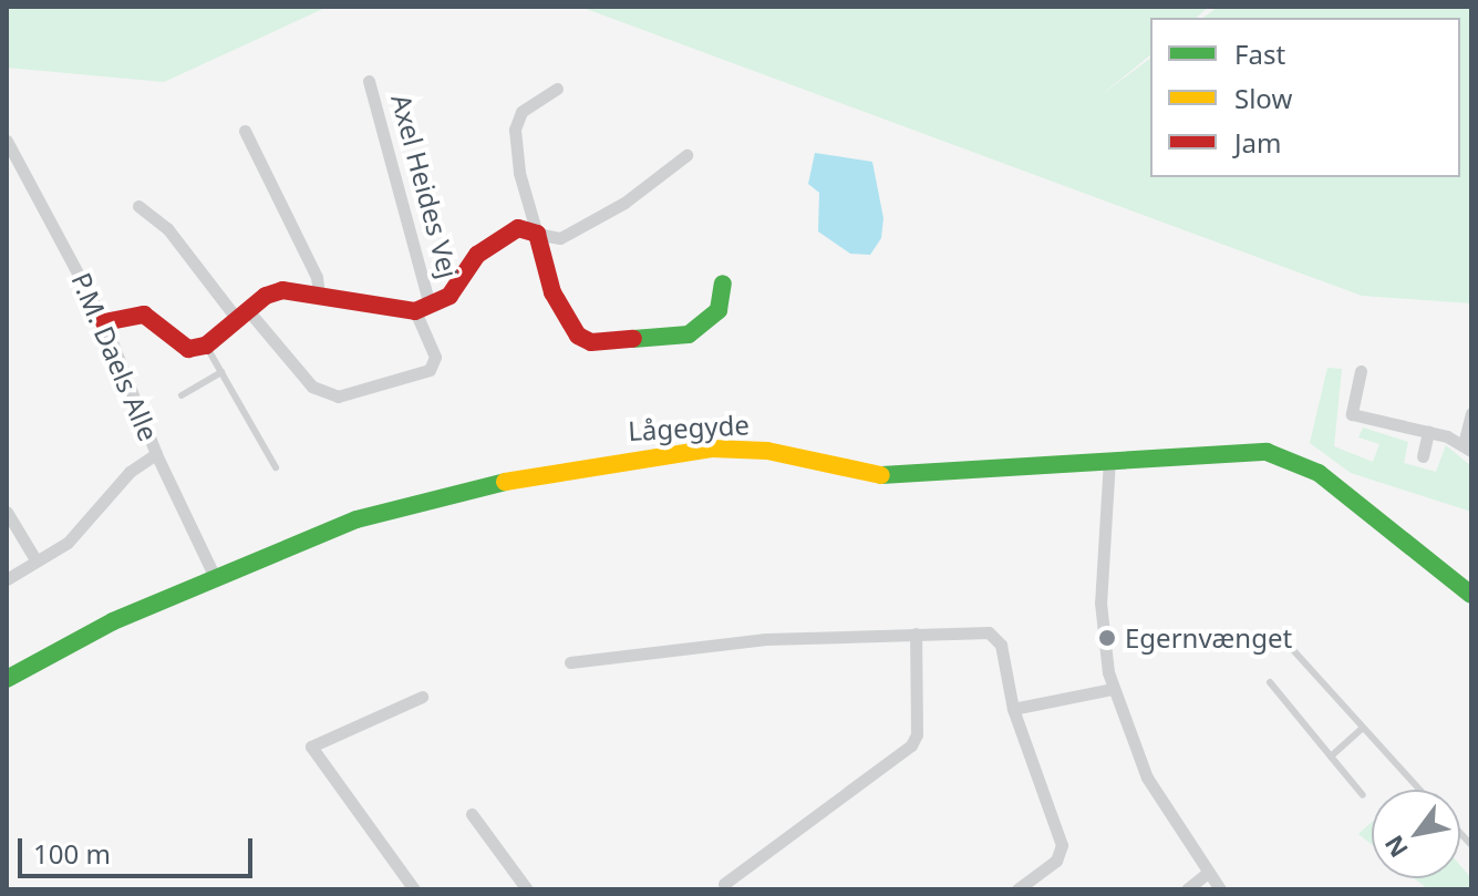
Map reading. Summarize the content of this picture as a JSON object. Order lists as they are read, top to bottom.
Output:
{
  "streets": {
    "street": ["Axel Heides Vej", "P.M. Daels Alle", "Lågegyde"]
  },
  "crossings": [
    ["P.M. Daels Alle", "Lågegyde"]
  ],
  "places": ["Egernvænget"],
  "legend": ["Fast", "Slow", "Jam"],
  "scale_bar": "100 m",
  "north": "bottom left"
}
